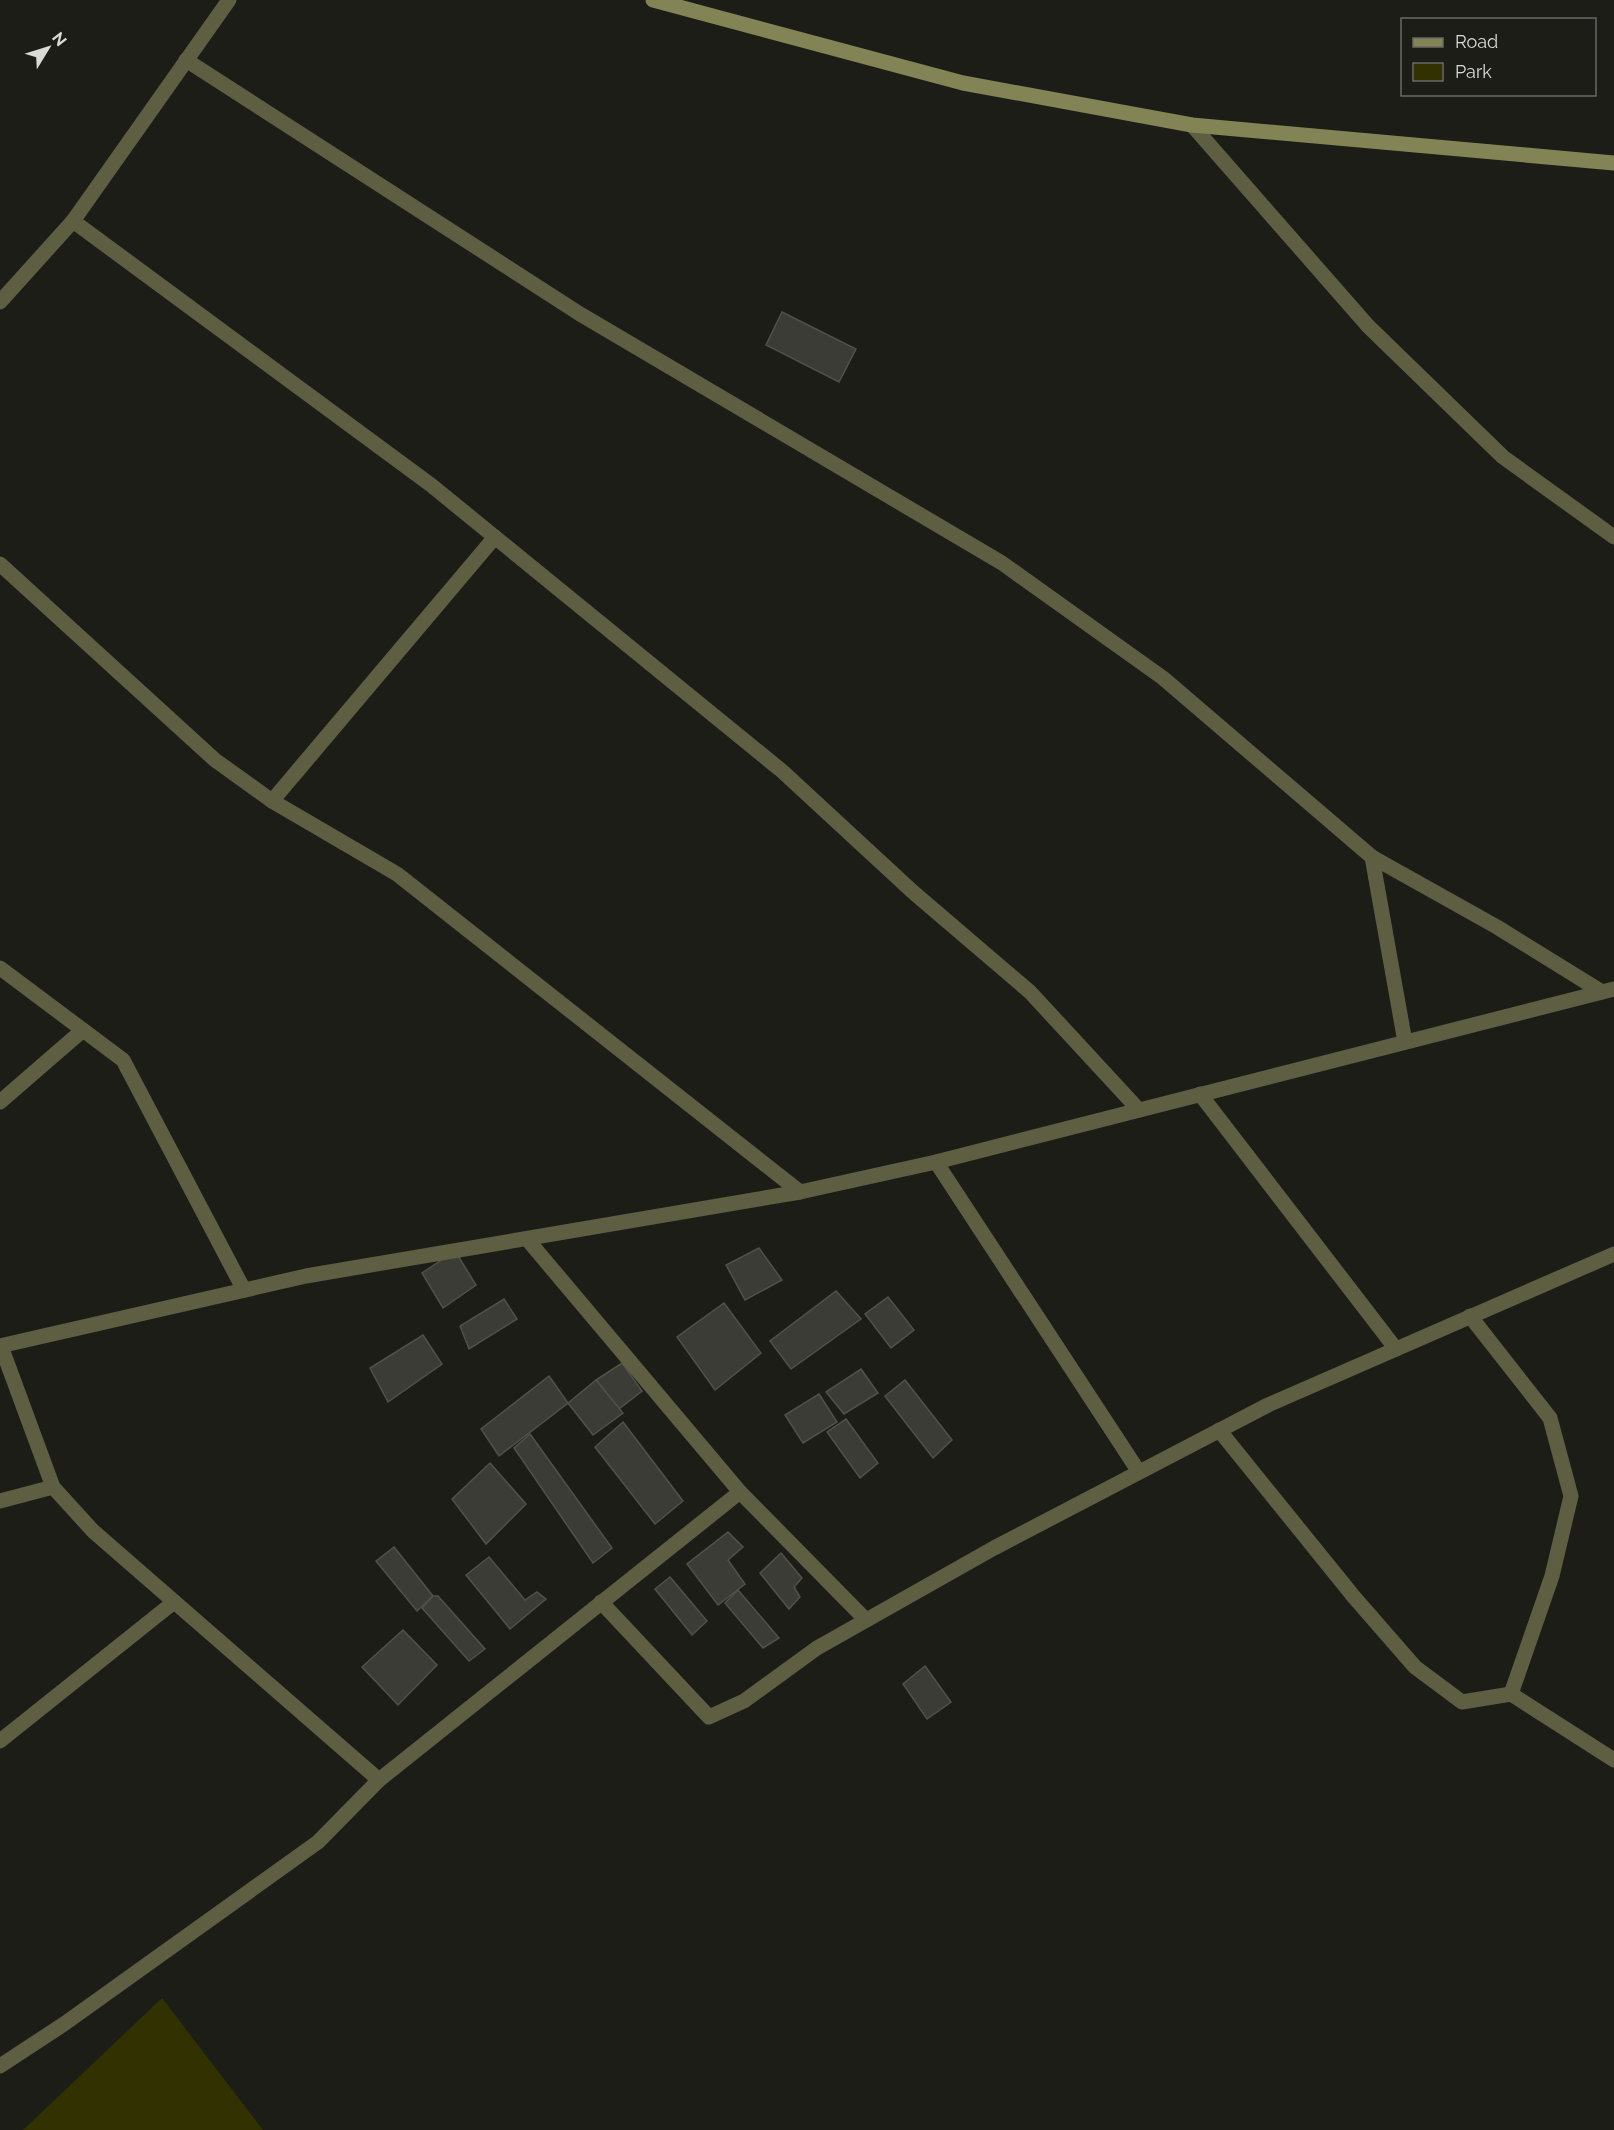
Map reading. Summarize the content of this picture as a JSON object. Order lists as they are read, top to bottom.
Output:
{
  "legend": ["Road", "Park"],
  "north": "top right"
}
